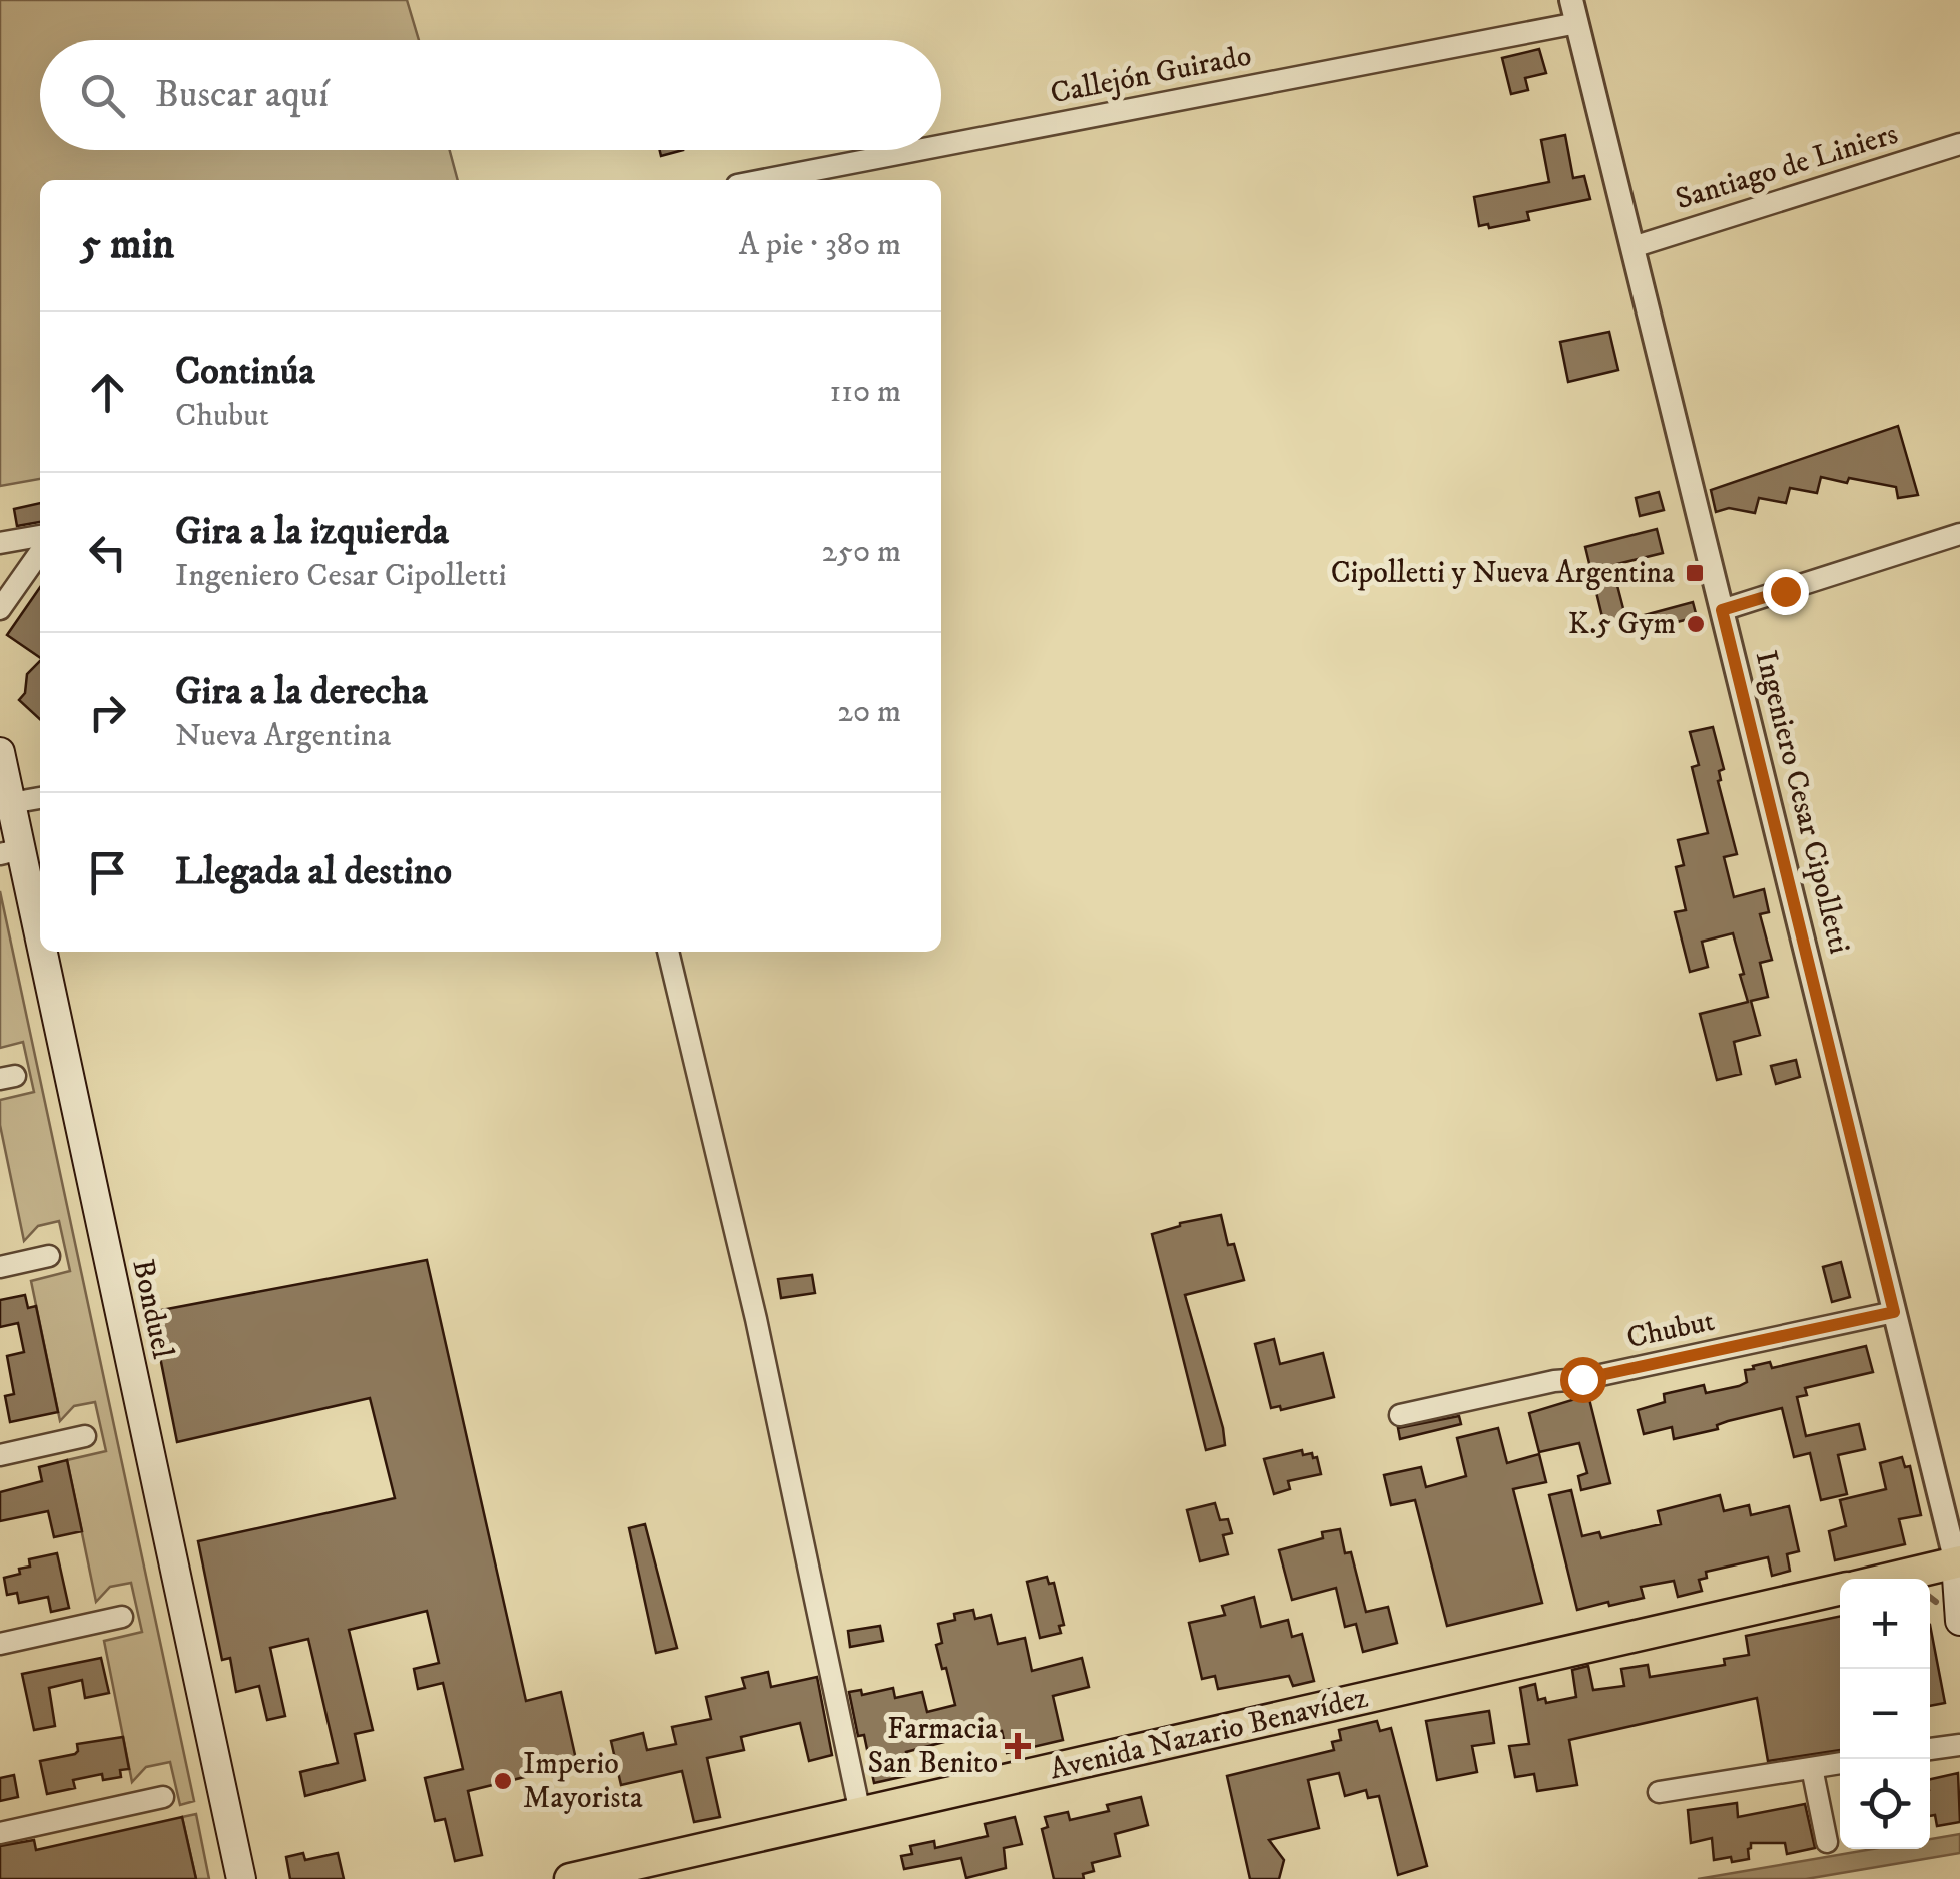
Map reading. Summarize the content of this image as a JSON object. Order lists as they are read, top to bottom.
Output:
{
  "streets": {
    "main road": ["Ingeniero Cesar Cipolletti", "Bonduel", "Avenida Nazario Benavídez"],
    "street": ["Callejón Guirado", "Santiago de Liniers", "Chubut"]
  },
  "crossings": [
    ["Callejón Guirado", "Ingeniero Cesar Cipolletti"],
    ["Santiago de Liniers", "Ingeniero Cesar Cipolletti"],
    ["Ingeniero Cesar Cipolletti", "Chubut"]
  ],
  "places": {
    "transit": ["Cipolletti y Nueva Argentina"],
    "other": ["K.5 Gym", "Imperio Mayorista"],
    "health": ["Farmacia San Benito"]
  },
  "page": {
    "search": "Buscar aquí",
    "heading": ["5 min", "A pie · 380 m"],
    "list": [
      ["Continúa", "Chubut", "110 m"],
      ["Gira a la izquierda", "Ingeniero Cesar Cipolletti", "250 m"],
      ["Gira a la derecha", "Nueva Argentina", "20 m"],
      "Llegada al destino"
    ],
    "map_buttons": ["+", "−"]
  }
}
